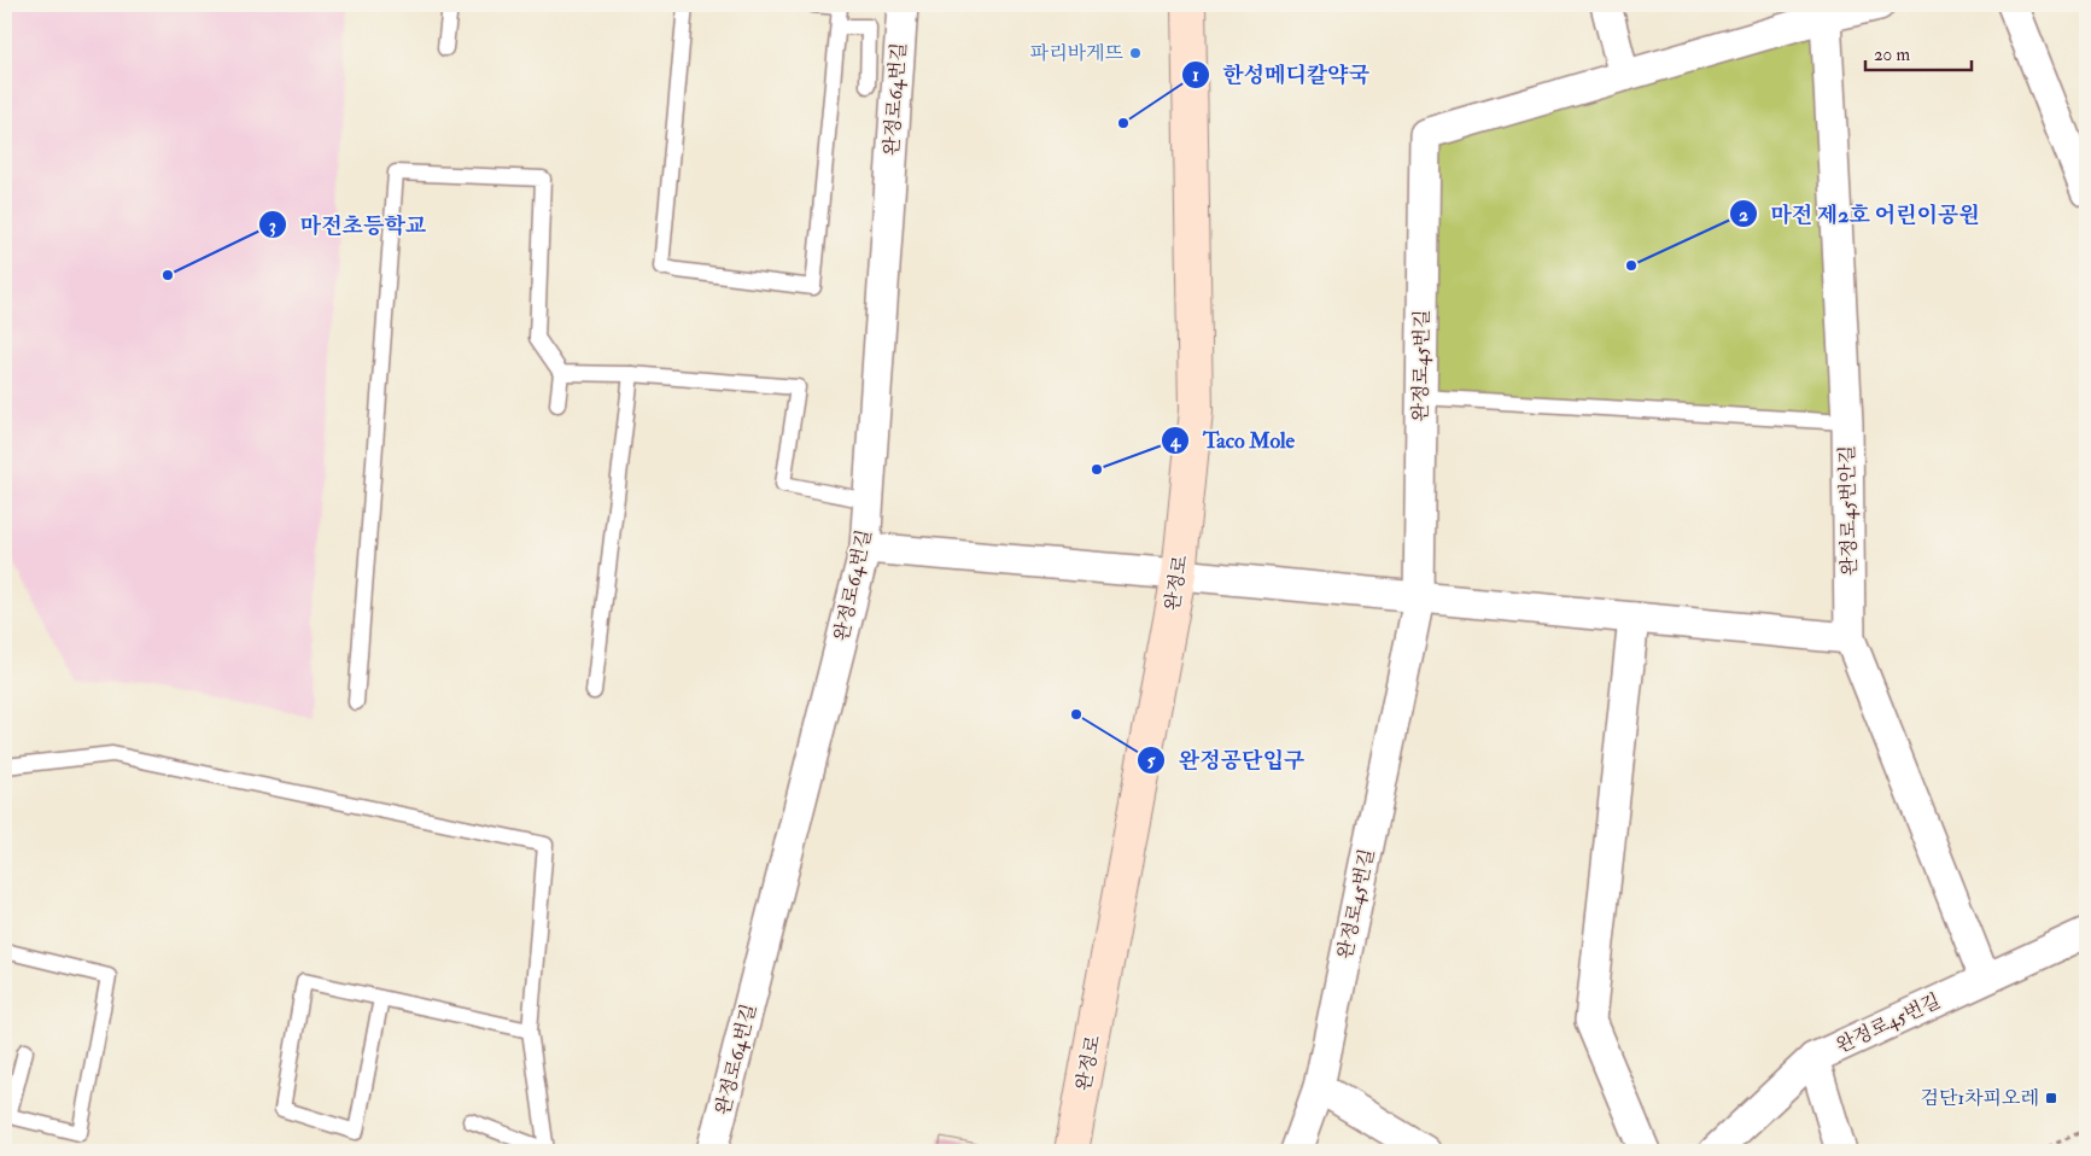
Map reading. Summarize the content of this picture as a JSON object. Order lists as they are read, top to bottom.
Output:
{
  "streets": {
    "main road": ["완정로"],
    "street": ["완정로64번길", "완정로45번길", "완정로45번안길"]
  },
  "crossings": [
    ["완정로45번길", "완정로45번안길"]
  ],
  "places": {
    "other": [
      "파리바게뜨",
      "한성메디칼약국",
      "마전 제2호 어린이공원",
      "마전초등학교",
      "Taco Mole",
      "완정공단입구"
    ],
    "transit": ["검단1차피오레"]
  },
  "scale_bar": "20 m"
}
